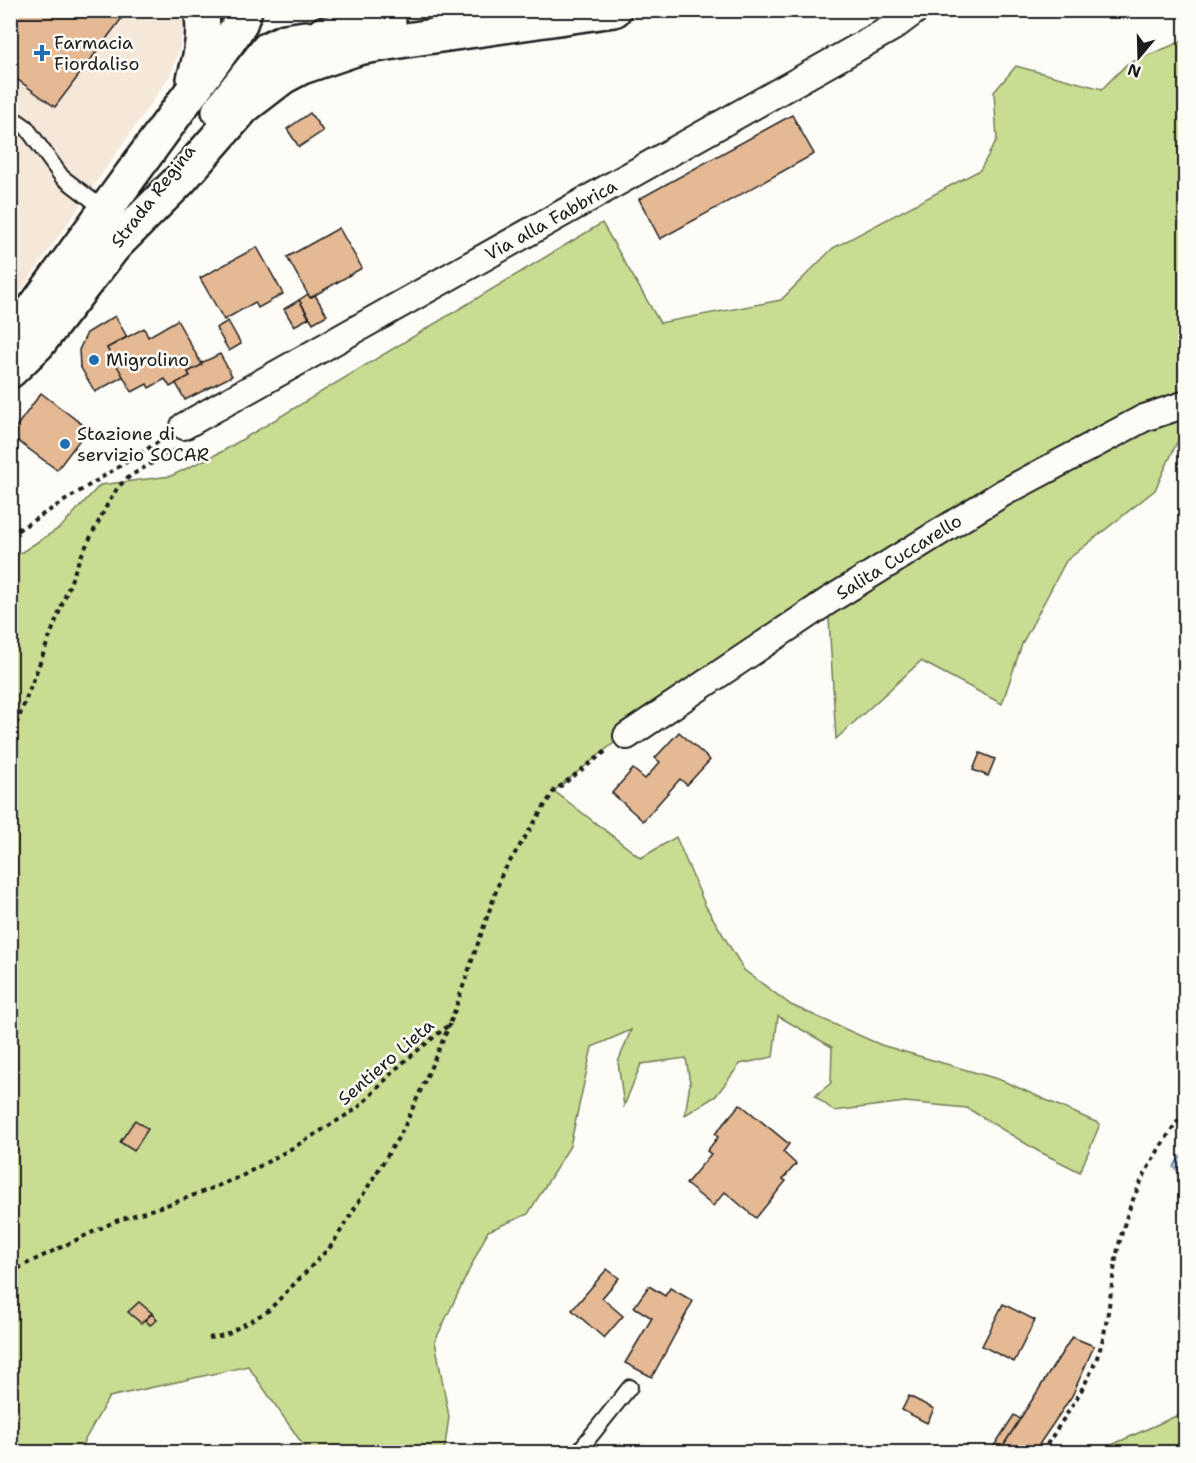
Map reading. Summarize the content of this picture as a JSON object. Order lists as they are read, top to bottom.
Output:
{
  "streets": {
    "main road": ["Strada Regina"],
    "street": ["Via alla Fabbrica", "Salita Cuccarello"],
    "path": ["Sentiero Lieta"]
  },
  "crossings": [
    ["Salita Cuccarello", "Sentiero Lieta"]
  ],
  "places": {
    "health": ["Farmacia Fiordaliso"],
    "other": ["Migrolino", "Stazione di servizio SOCAR"]
  },
  "north": "bottom"
}
